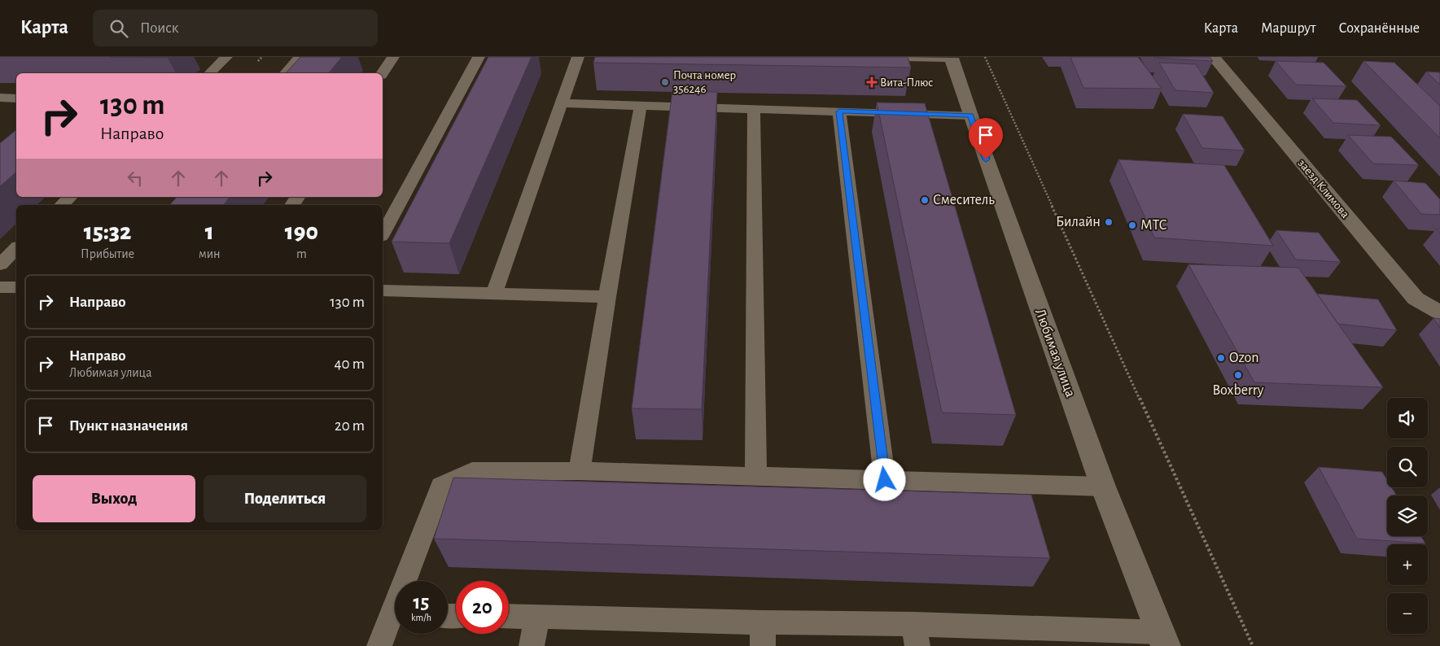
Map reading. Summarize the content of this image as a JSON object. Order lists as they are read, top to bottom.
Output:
{
  "streets": {
    "street": ["заезд Климова", "Любимая улица"]
  },
  "places": {
    "other": [
      "Почта номер 356246",
      "Смеситель",
      "Билайн",
      "МТС",
      "Ozon",
      "Boxberry"
    ],
    "health": ["Вита-Плюс"]
  },
  "page": {
    "header": "Карта",
    "search": "Поиск",
    "nav": ["Карта", "Маршрут", "Сохранённые"],
    "turn": ["130 m", "Направо"],
    "eta": [
      "15:32",
      "Прибытие",
      "1",
      "мин",
      "190",
      "m"
    ],
    "list": [
      {
        "name": "Направо",
        "value": "130 m"
      },
      {
        "name": "Направо",
        "note": "Любимая улица",
        "value": "40 m"
      },
      {
        "name": "Пункт назначения",
        "value": "20 m"
      }
    ],
    "map_buttons": ["+", "−"],
    "buttons": ["Выход", "Поделиться"],
    "speed": "15 km/h",
    "limit": "20"
  }
}
